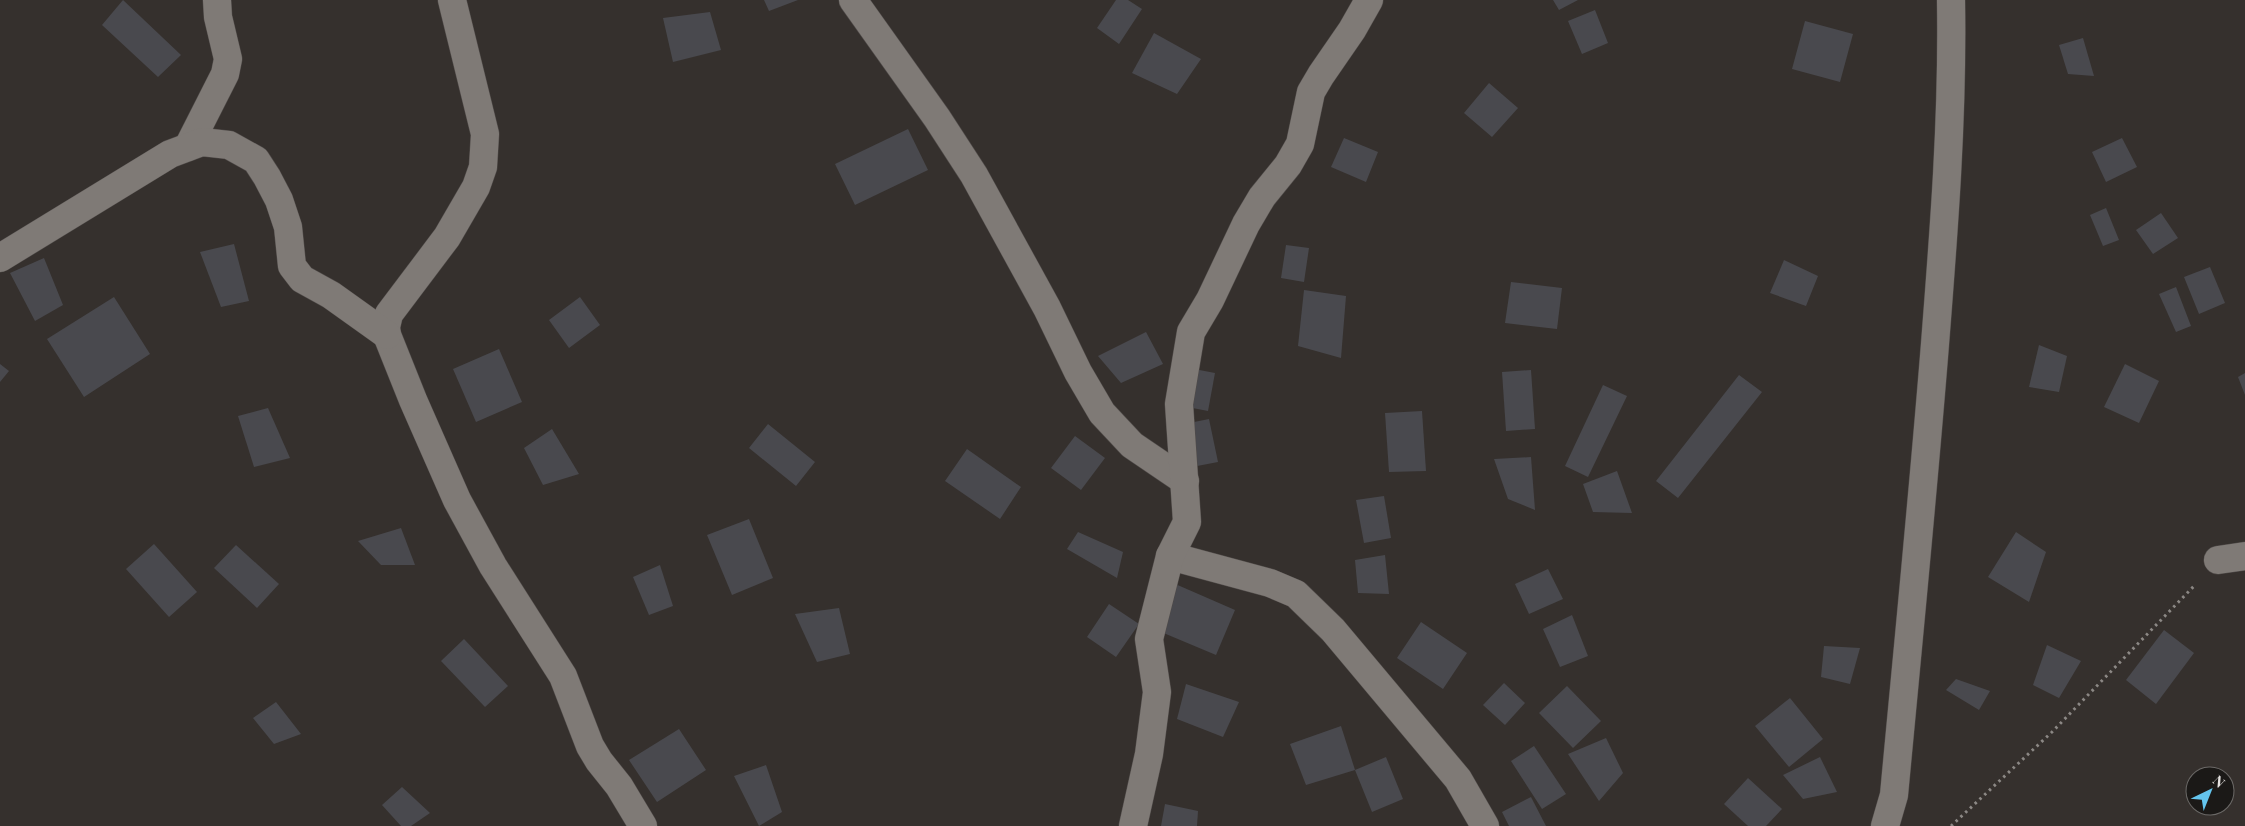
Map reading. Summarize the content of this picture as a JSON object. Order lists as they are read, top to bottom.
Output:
{
  "north": "top right"
}
